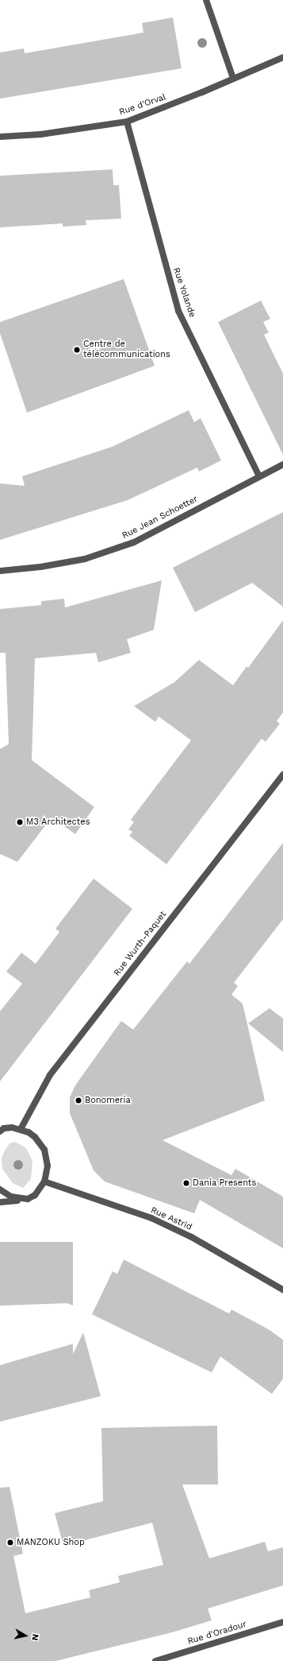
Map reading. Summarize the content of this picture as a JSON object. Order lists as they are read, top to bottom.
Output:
{
  "streets": {
    "street": [
      "Rue d'Orval",
      "Rue Yolande",
      "Rue Jean Schoetter",
      "Rue Wurth-Paquet",
      "Rue Astrid",
      "Rue d'Oradour"
    ]
  },
  "crossings": [
    ["Rue d'Orval", "Rue Yolande"],
    ["Rue Yolande", "Rue Jean Schoetter"]
  ],
  "places": [
    "Centre de télécommunications",
    "M3 Architectes",
    "Bonomeria",
    "Dania Presents",
    "MANZOKU Shop"
  ],
  "north": "right"
}
